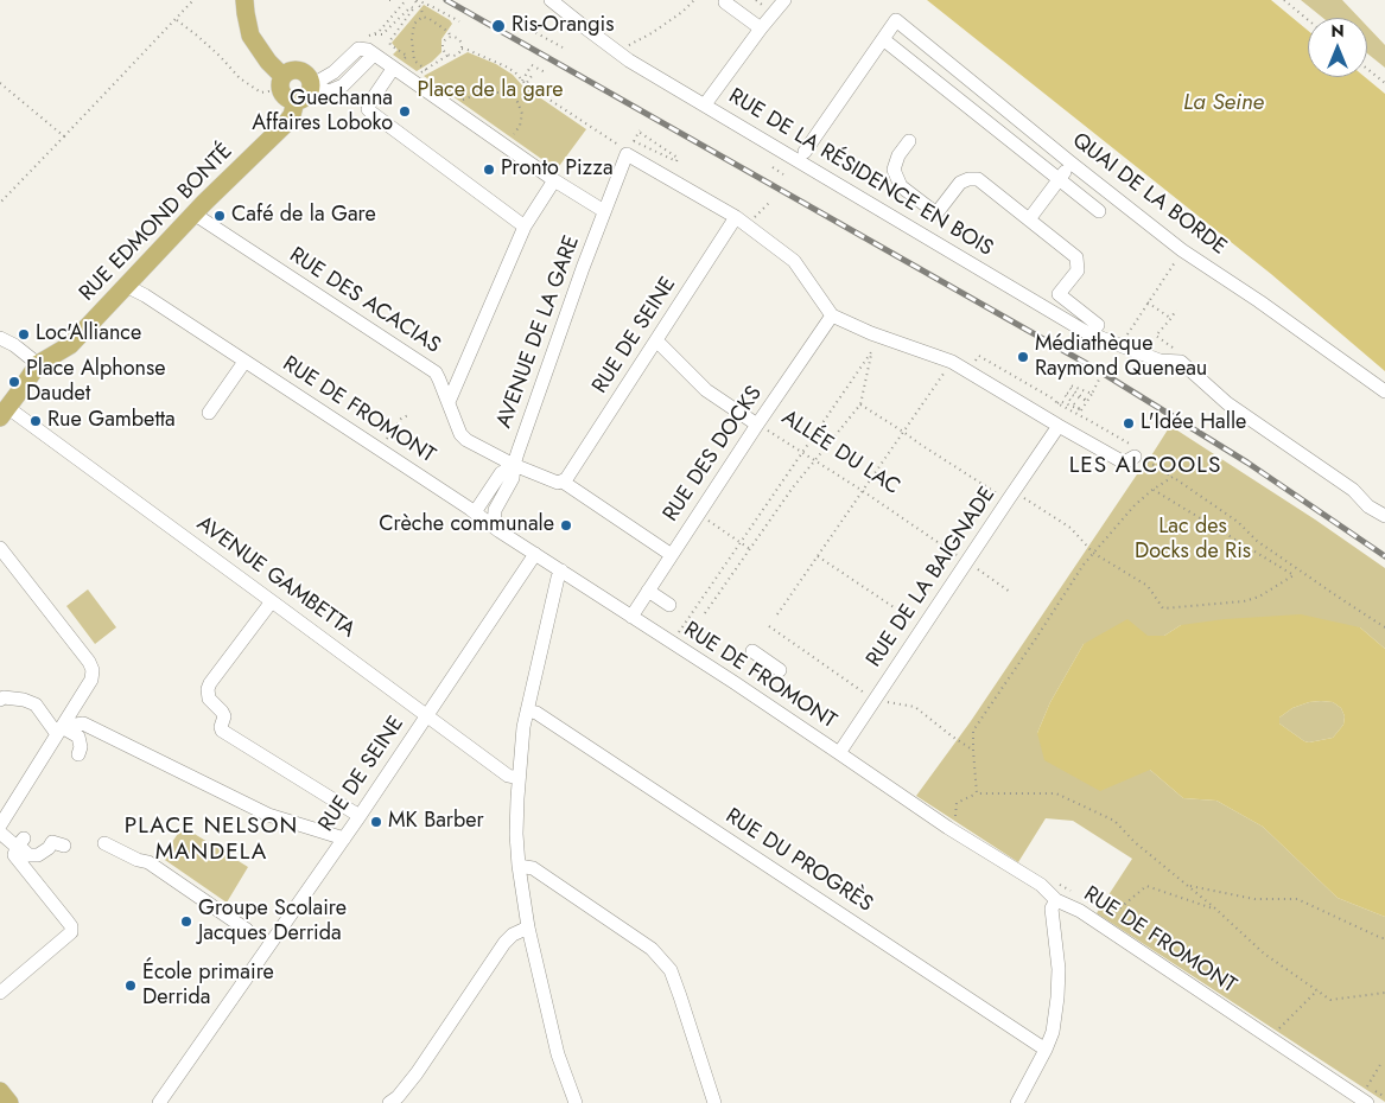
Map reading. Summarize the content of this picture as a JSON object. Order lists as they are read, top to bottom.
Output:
{
  "streets": {
    "main road": ["RUE EDMOND BONTÉ"],
    "street": [
      "RUE DE LA RÉSIDENCE EN BOIS",
      "QUAI DE LA BORDE",
      "RUE DES ACACIAS",
      "AVENUE DE LA GARE",
      "RUE DE SEINE",
      "RUE DE FROMONT",
      "ALLÉE DU LAC",
      "RUE DES DOCKS",
      "AVENUE GAMBETTA",
      "RUE DE LA BAIGNADE",
      "RUE DU PROGRÈS"
    ]
  },
  "crossings": [
    ["RUE EDMOND BONTÉ", "RUE DES ACACIAS"],
    ["RUE EDMOND BONTÉ", "RUE DE FROMONT"],
    ["RUE DES ACACIAS", "AVENUE DE LA GARE"],
    ["AVENUE DE LA GARE", "RUE DE FROMONT"],
    ["RUE DE SEINE", "RUE DE FROMONT"],
    ["RUE DE SEINE", "ALLÉE DU LAC"],
    ["RUE DE SEINE", "AVENUE GAMBETTA"],
    ["RUE DE FROMONT", "RUE DES DOCKS"],
    ["RUE DE FROMONT", "RUE DE LA BAIGNADE"],
    ["ALLÉE DU LAC", "RUE DES DOCKS"],
    ["ALLÉE DU LAC", "RUE DE LA BAIGNADE"]
  ],
  "districts": ["LES ALCOOLS", "PLACE NELSON MANDELA"],
  "water": ["La Seine"],
  "parks": ["Place de la gare", "Lac des Docks de Ris"],
  "places": [
    "Ris-Orangis",
    "Guechanna Affaires Loboko",
    "Pronto Pizza",
    "Café de la Gare",
    "Loc'Alliance",
    "Médiathèque Raymond Queneau",
    "Place Alphonse Daudet",
    "Rue Gambetta",
    "L'Idée Halle",
    "Crèche communale",
    "MK Barber",
    "Groupe Scolaire Jacques Derrida",
    "École primaire Derrida"
  ],
  "north": "top"
}
